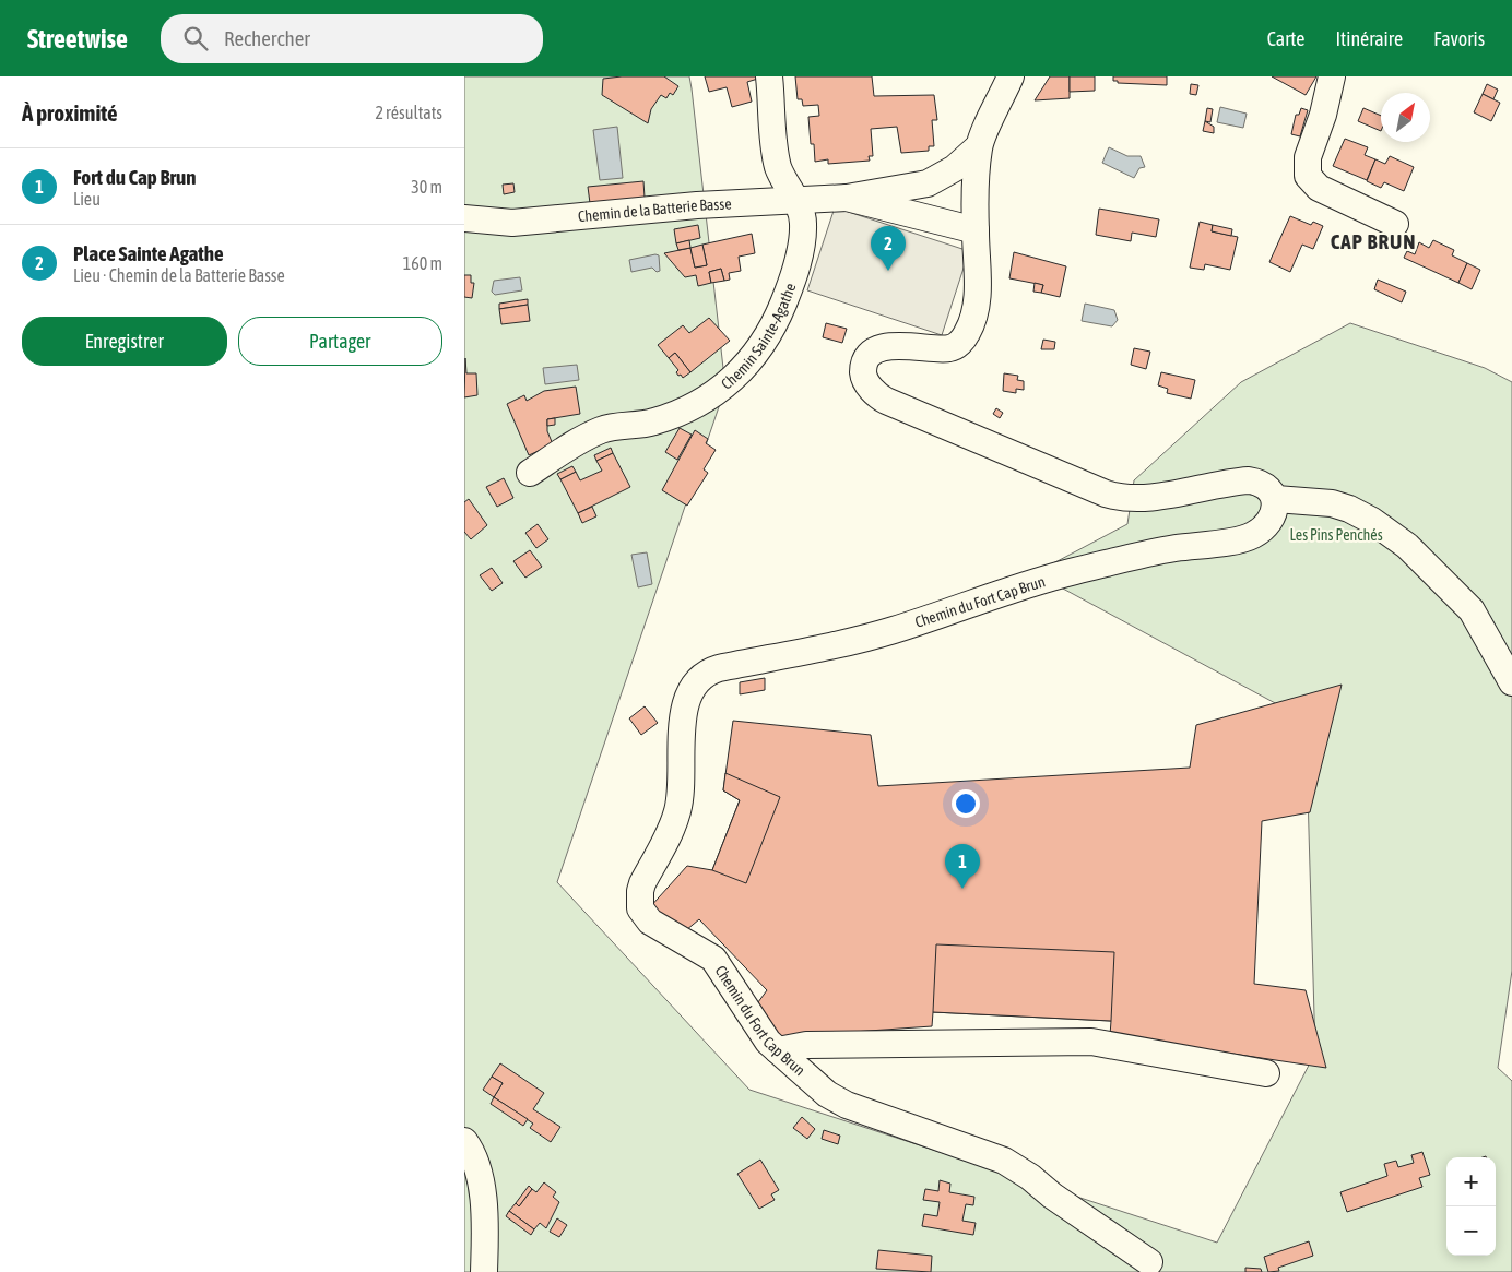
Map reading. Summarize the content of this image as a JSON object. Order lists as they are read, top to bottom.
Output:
{
  "streets": {
    "street": ["Chemin de la Batterie Basse", "Chemin Sainte-Agathe", "Chemin du Fort Cap Brun"]
  },
  "crossings": [
    ["Chemin de la Batterie Basse", "Chemin Sainte-Agathe"]
  ],
  "districts": ["CAP BRUN"],
  "parks": ["Les Pins Penchés"],
  "north": "top right",
  "page": {
    "header": "Streetwise",
    "search": "Rechercher",
    "nav": ["Carte", "Itinéraire", "Favoris"],
    "heading": ["À proximité", "2 résultats"],
    "list": [
      {
        "mark": "1",
        "name": "Fort du Cap Brun",
        "note": "Lieu",
        "value": "30 m"
      },
      {
        "mark": "2",
        "name": "Place Sainte Agathe",
        "note": "Lieu · Chemin de la Batterie Basse",
        "value": "160 m"
      }
    ],
    "pins": ["2", "1"],
    "buttons": ["Enregistrer", "Partager"],
    "map_buttons": ["+", "−"]
  }
}
